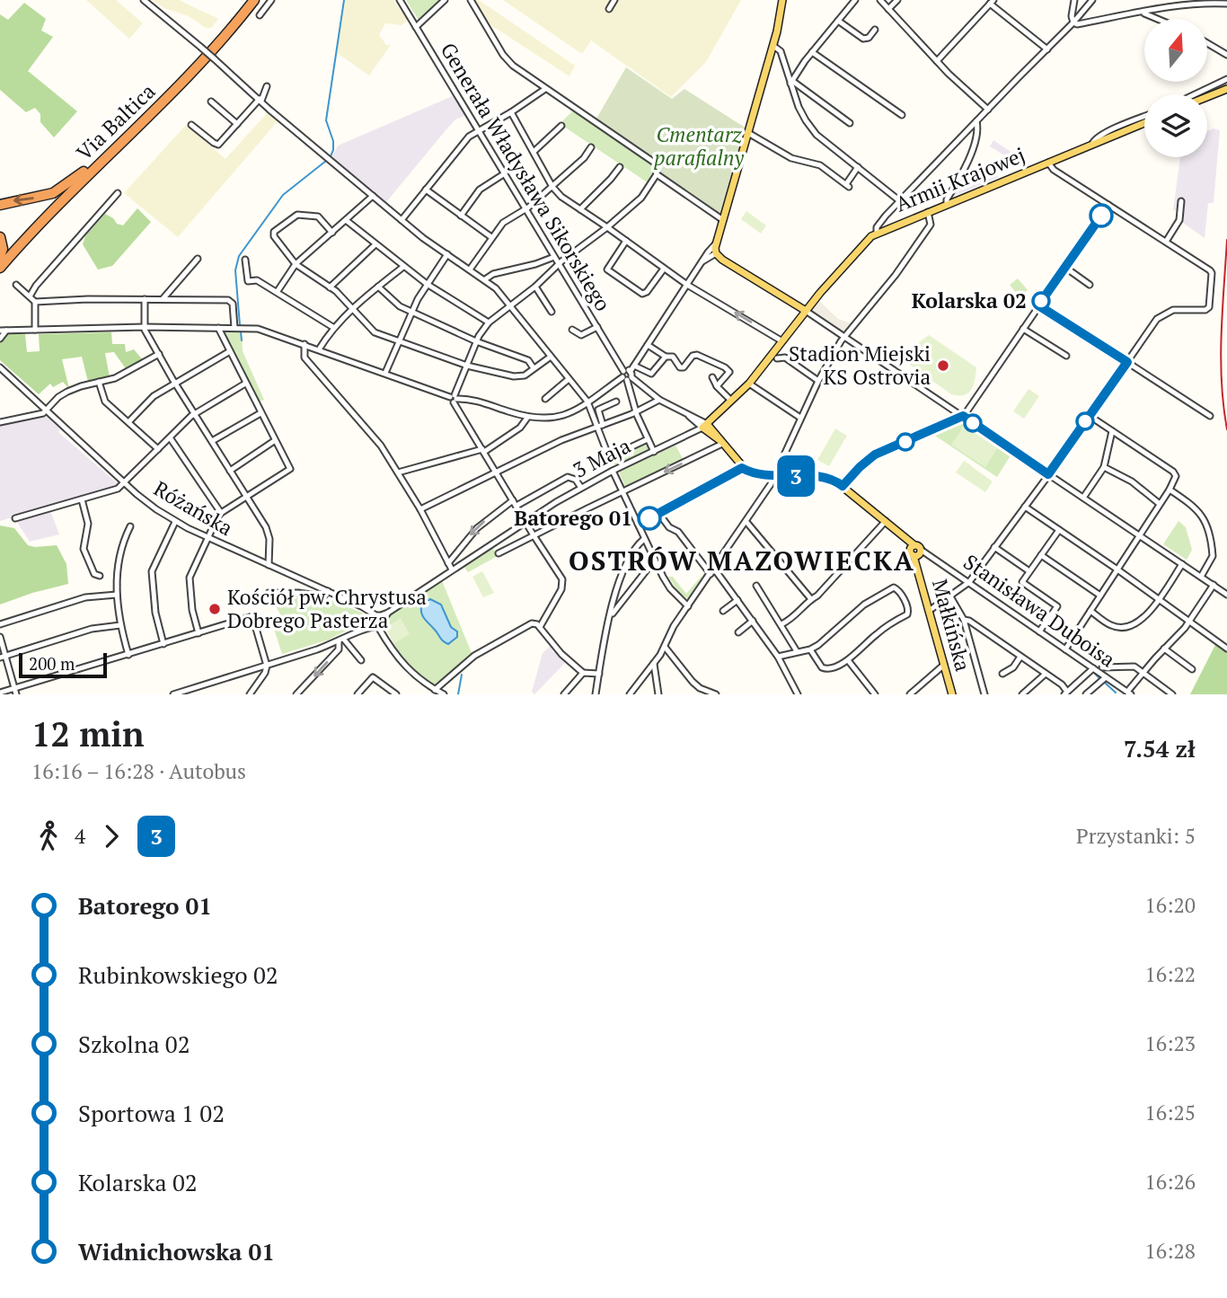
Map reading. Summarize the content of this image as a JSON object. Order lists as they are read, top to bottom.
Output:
{
  "streets": {
    "highway": ["Via Baltica"],
    "main road": ["Armii Krajowej", "3 Maja", "Małkińska"],
    "street": ["Generała Władysława Sikorskiego", "Różańska", "Stanisława Duboisa"]
  },
  "crossings": [
    ["Generała Władysława Sikorskiego", "3 Maja"],
    ["Armii Krajowej", "3 Maja"],
    ["3 Maja", "Różańska"],
    ["Stanisława Duboisa", "Małkińska"]
  ],
  "districts": ["OSTRÓW MAZOWIECKA"],
  "parks": ["Cmentarz parafialny"],
  "places": [
    "Kolarska 02",
    "Stadion Miejski KS Ostrovia",
    "Batorego 01",
    "Kościół pw. Chrystusa Dobrego Pasterza"
  ],
  "lines": ["bus line 3"],
  "scale_bar": "200 m",
  "north": "top",
  "page": {
    "on_map": "3",
    "scale": "200 m",
    "heading": ["12 min", "16:16 – 16:28 · Autobus", "7.54 zł"],
    "legs": ["4", "3", "Przystanki: 5"],
    "list": [
      {
        "name": "Batorego 01",
        "value": "16:20"
      },
      {
        "name": "Rubinkowskiego 02",
        "value": "16:22"
      },
      {
        "name": "Szkolna 02",
        "value": "16:23"
      },
      {
        "name": "Sportowa 1 02",
        "value": "16:25"
      },
      {
        "name": "Kolarska 02",
        "value": "16:26"
      },
      {
        "name": "Widnichowska 01",
        "value": "16:28"
      }
    ]
  }
}
